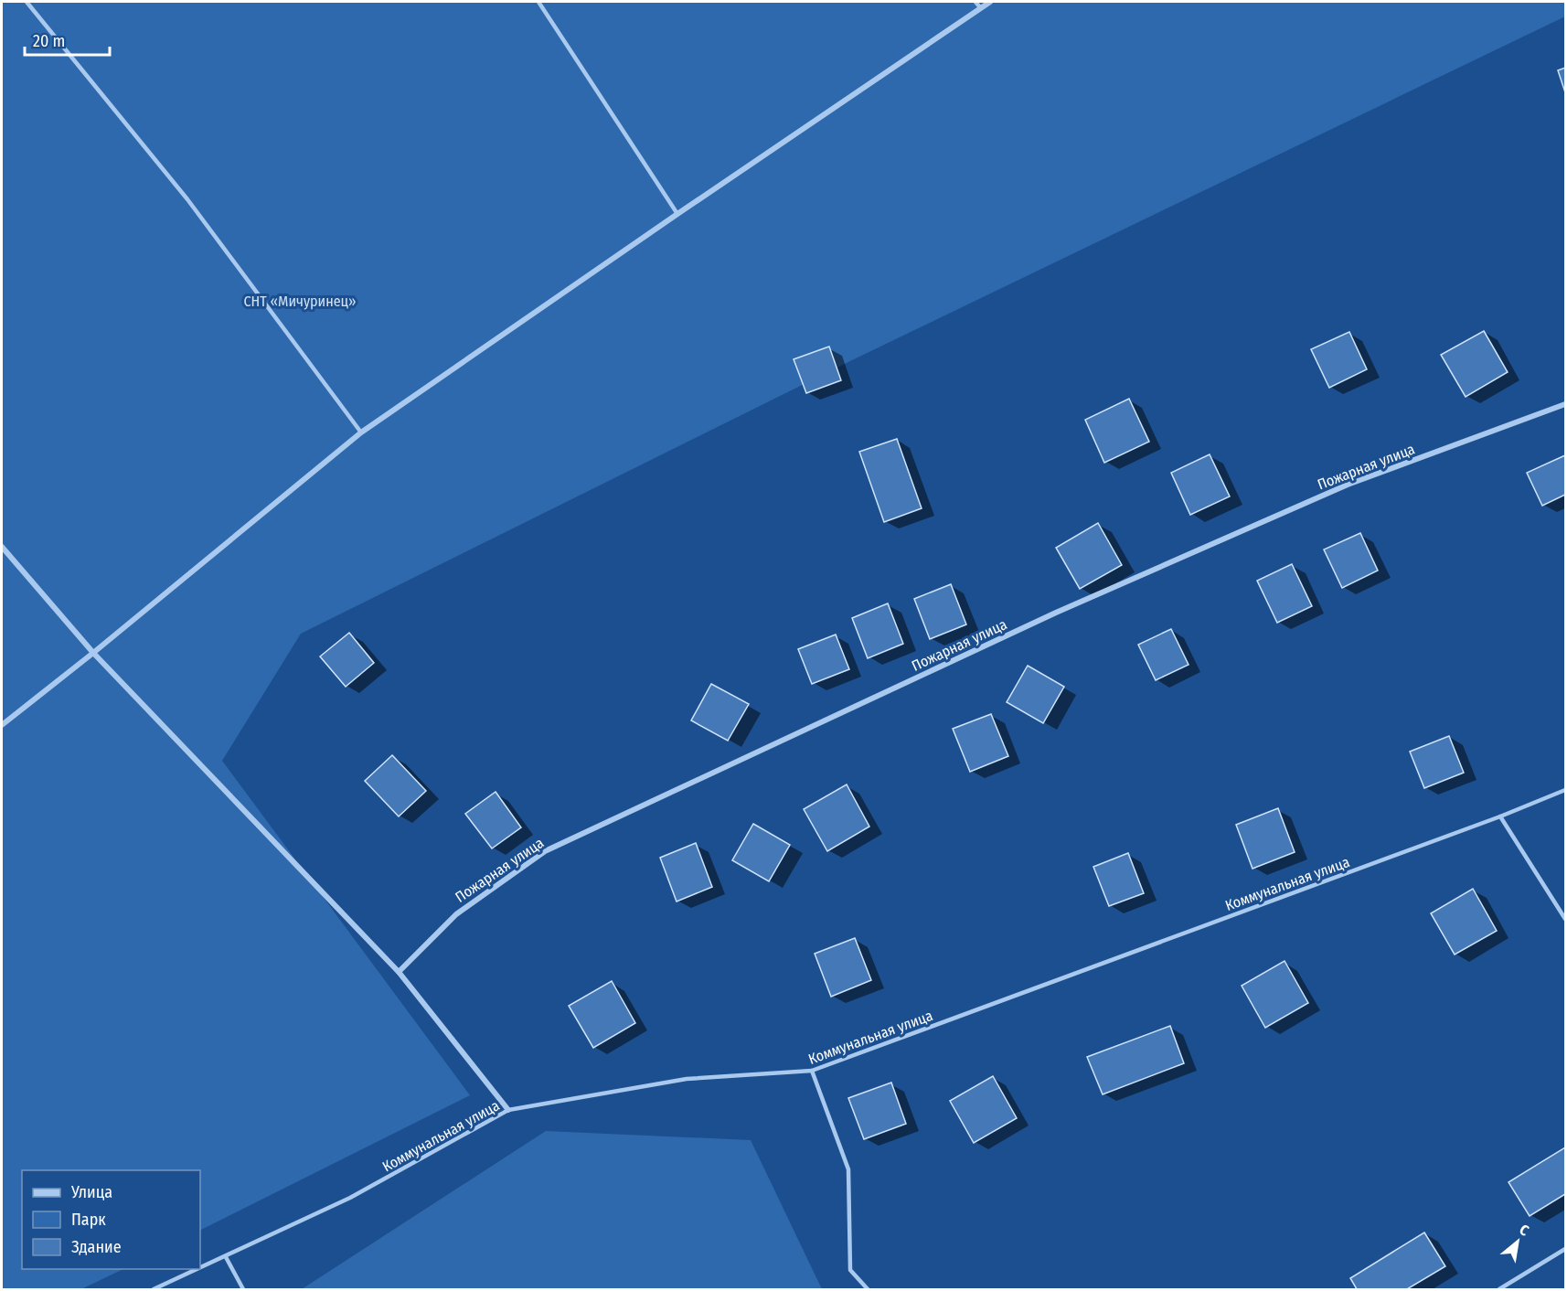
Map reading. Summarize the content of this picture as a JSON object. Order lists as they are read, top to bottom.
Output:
{
  "streets": {
    "street": ["Пожарная улица"],
    "lane": ["Коммунальная улица"]
  },
  "parks": ["СНТ «Мичуринец»"],
  "legend": ["Улица", "Парк", "Здание"],
  "scale_bar": "20 m",
  "north": "top right"
}
